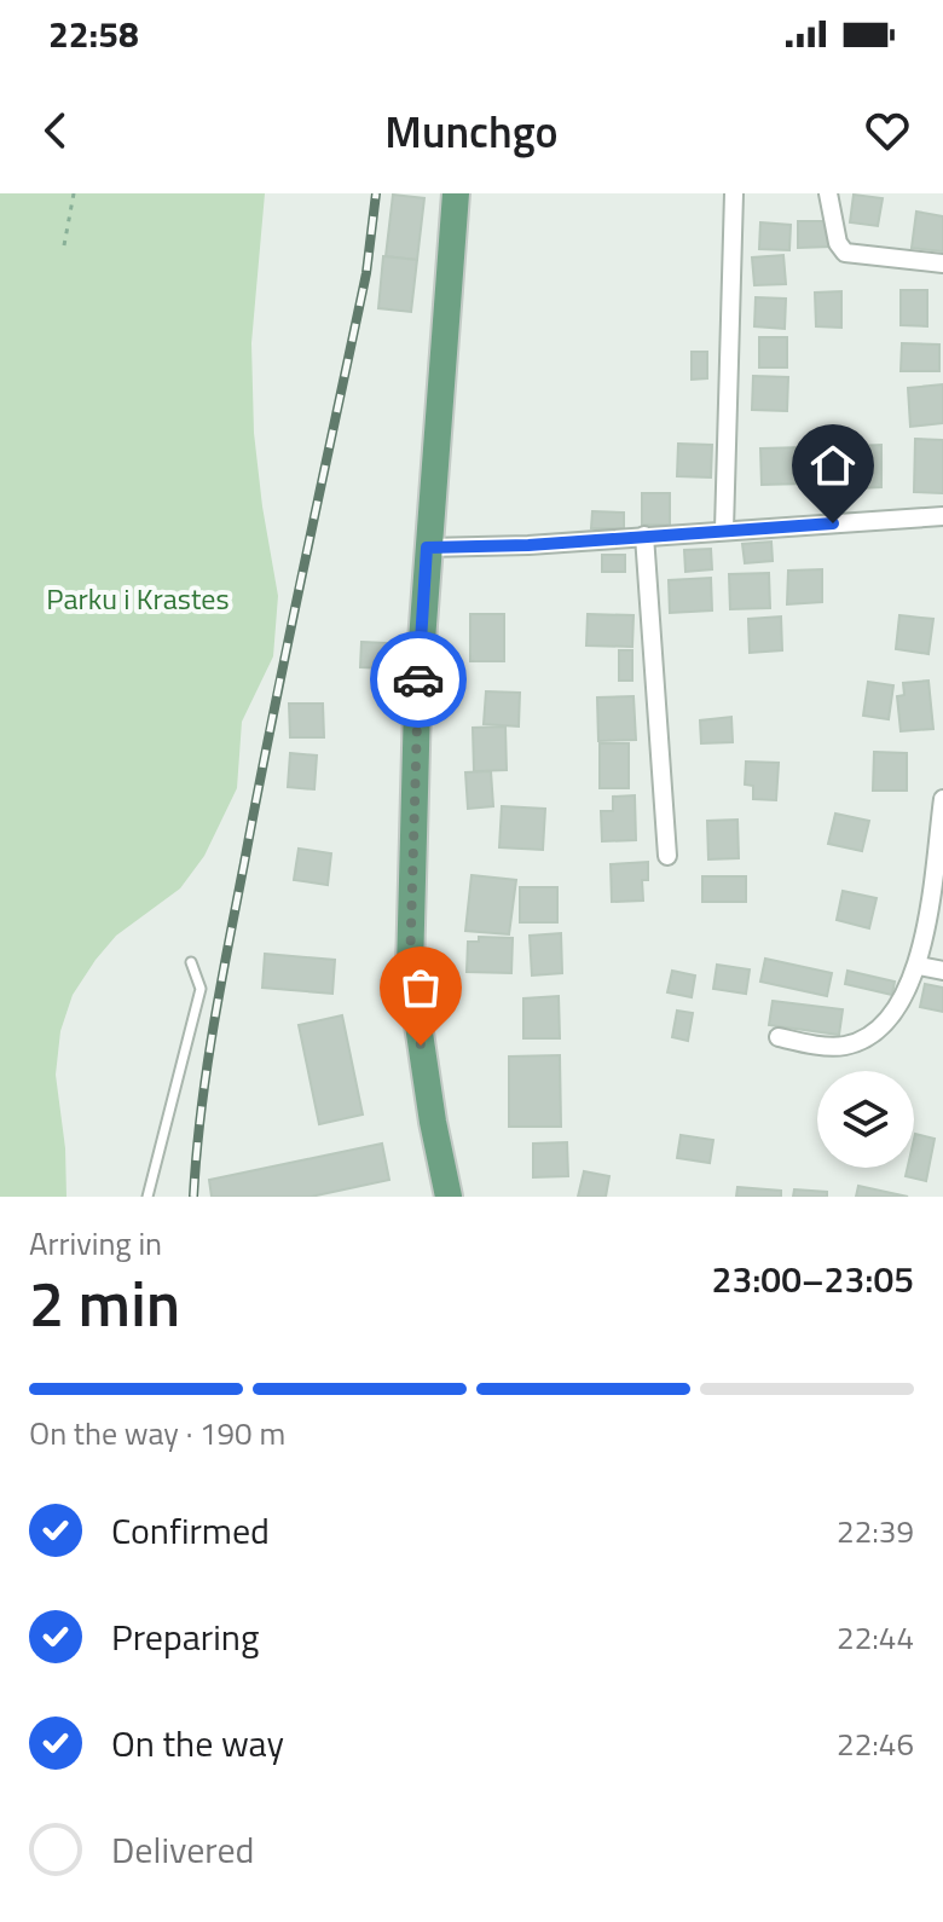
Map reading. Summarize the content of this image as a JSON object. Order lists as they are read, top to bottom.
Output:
{
  "parks": ["Parku i Krastes"],
  "page": {
    "status": "22:58",
    "header": "Munchgo",
    "heading": ["2 min", "Arriving in", "23:00–23:05"],
    "bar": "On the way · 190 m",
    "list": [
      ["Confirmed", "22:39"],
      ["Preparing", "22:44"],
      ["On the way", "22:46"],
      "Delivered"
    ]
  }
}
